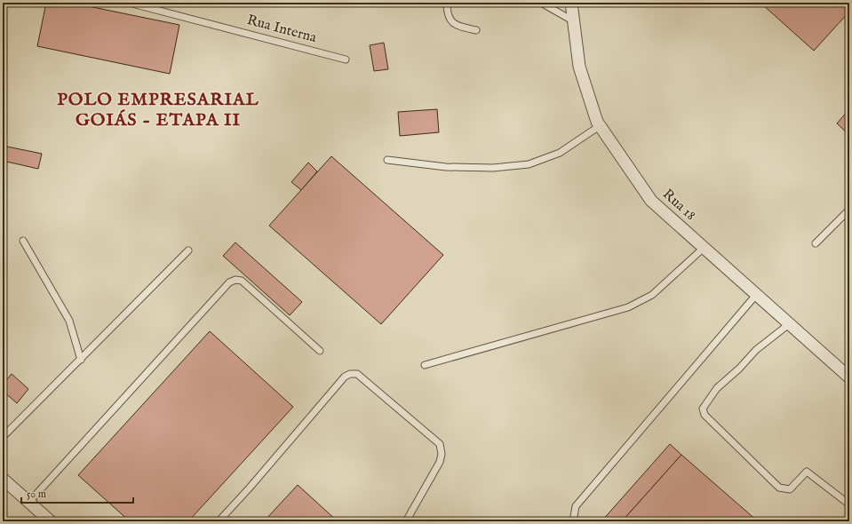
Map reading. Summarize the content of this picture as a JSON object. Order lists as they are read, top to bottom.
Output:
{
  "streets": {
    "street": ["Rua 18"],
    "lane": ["Rua Interna"]
  },
  "districts": ["POLO EMPRESARIAL GOIÁS - ETAPA II"],
  "scale_bar": "50 m"
}
